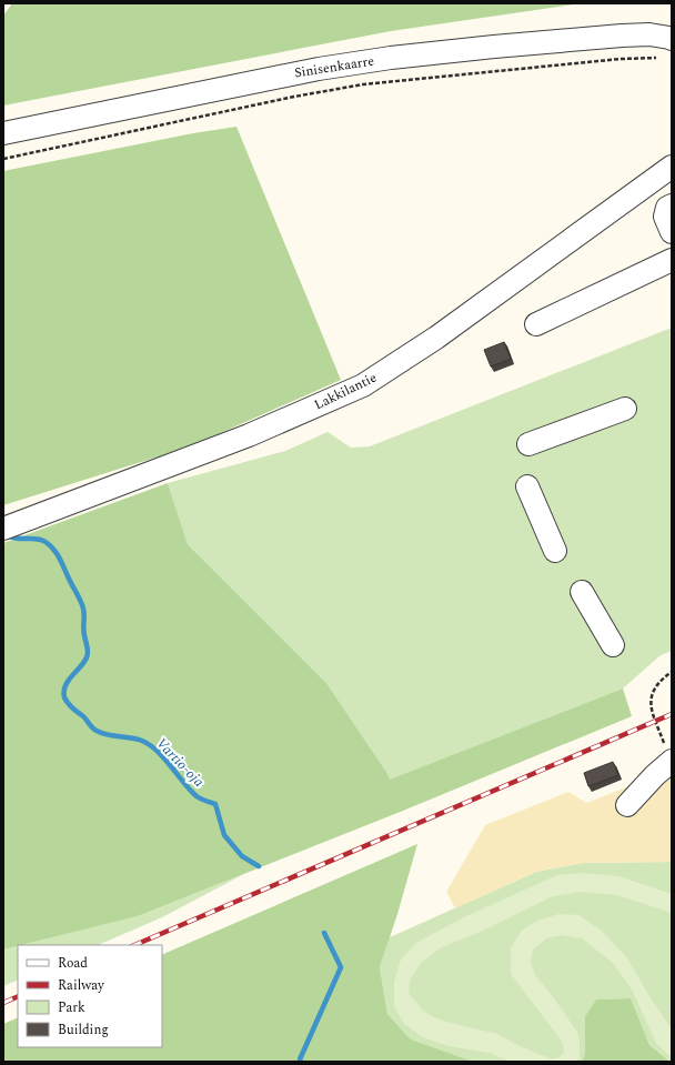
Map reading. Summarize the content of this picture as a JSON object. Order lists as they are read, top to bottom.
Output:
{
  "streets": {
    "street": ["Sinisenkaarre", "Lakkilantie"]
  },
  "water": ["Vartio-oja"],
  "legend": [
    "Road",
    "Railway",
    "Park",
    "Building"
  ]
}
